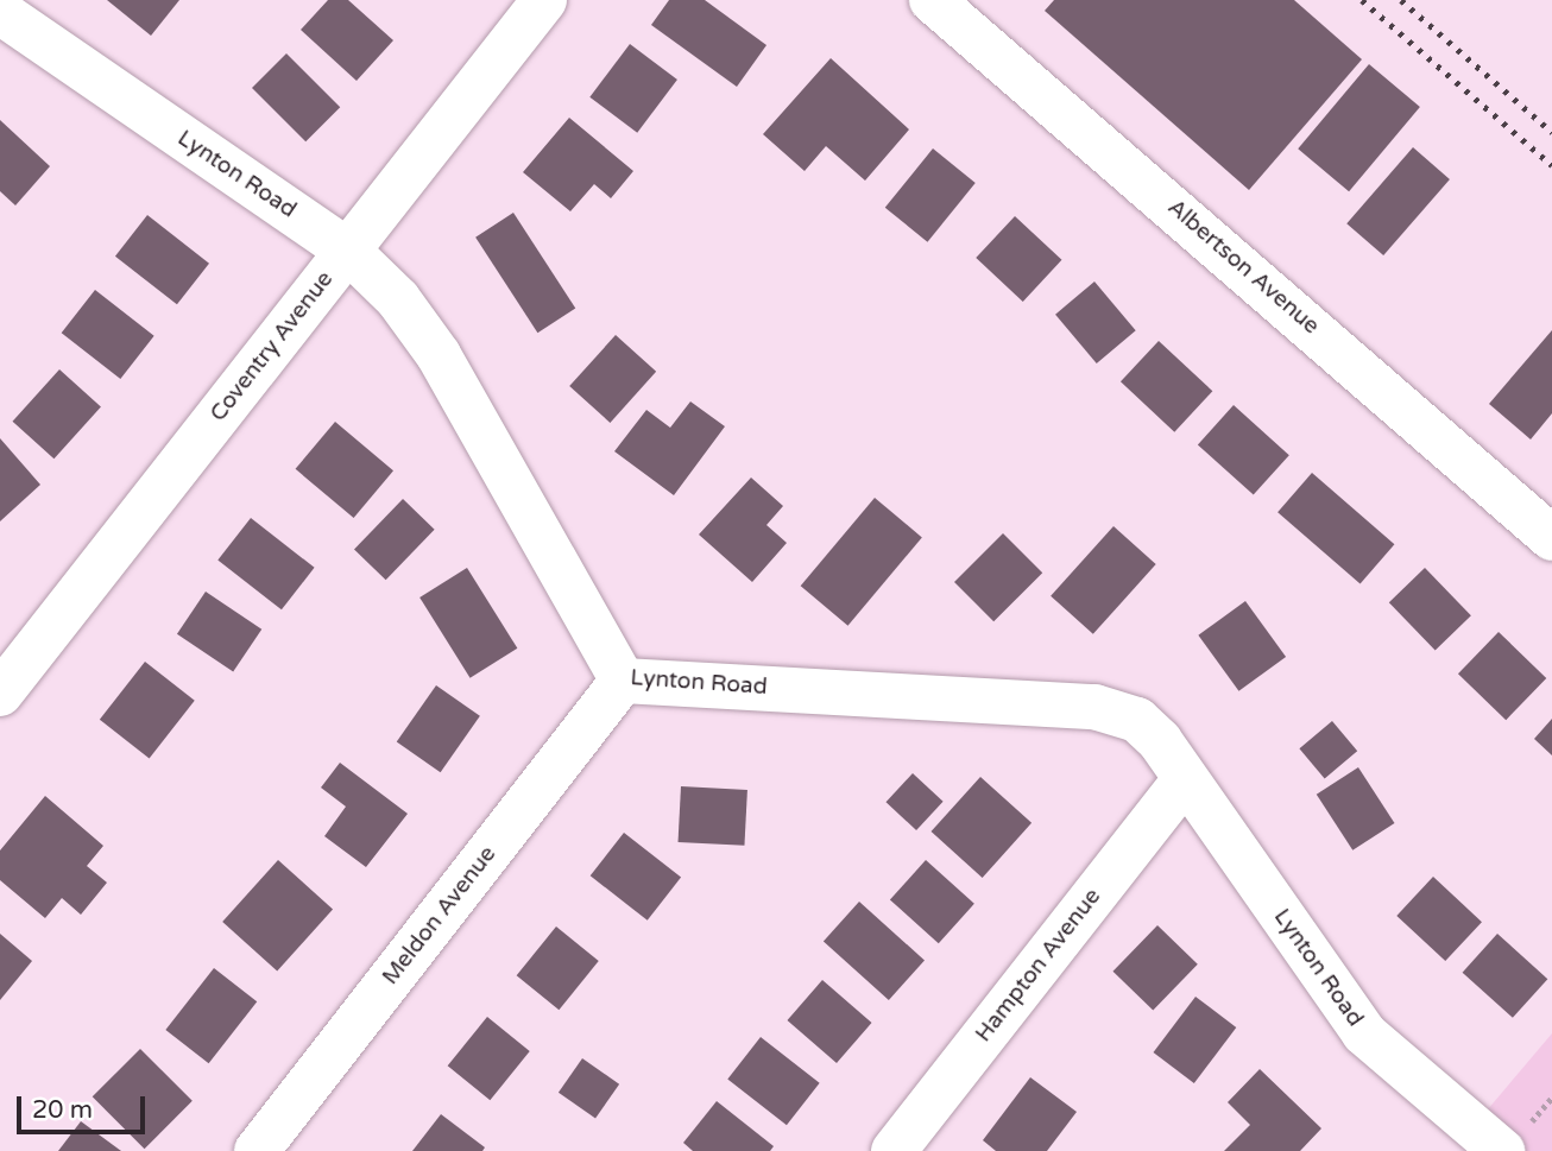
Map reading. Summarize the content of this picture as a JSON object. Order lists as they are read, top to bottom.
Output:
{
  "streets": {
    "street": [
      "Lynton Road",
      "Albertson Avenue",
      "Coventry Avenue",
      "Meldon Avenue",
      "Hampton Avenue"
    ]
  },
  "crossings": [
    ["Lynton Road", "Coventry Avenue"],
    ["Lynton Road", "Meldon Avenue"],
    ["Lynton Road", "Hampton Avenue"]
  ],
  "scale_bar": "20 m"
}
